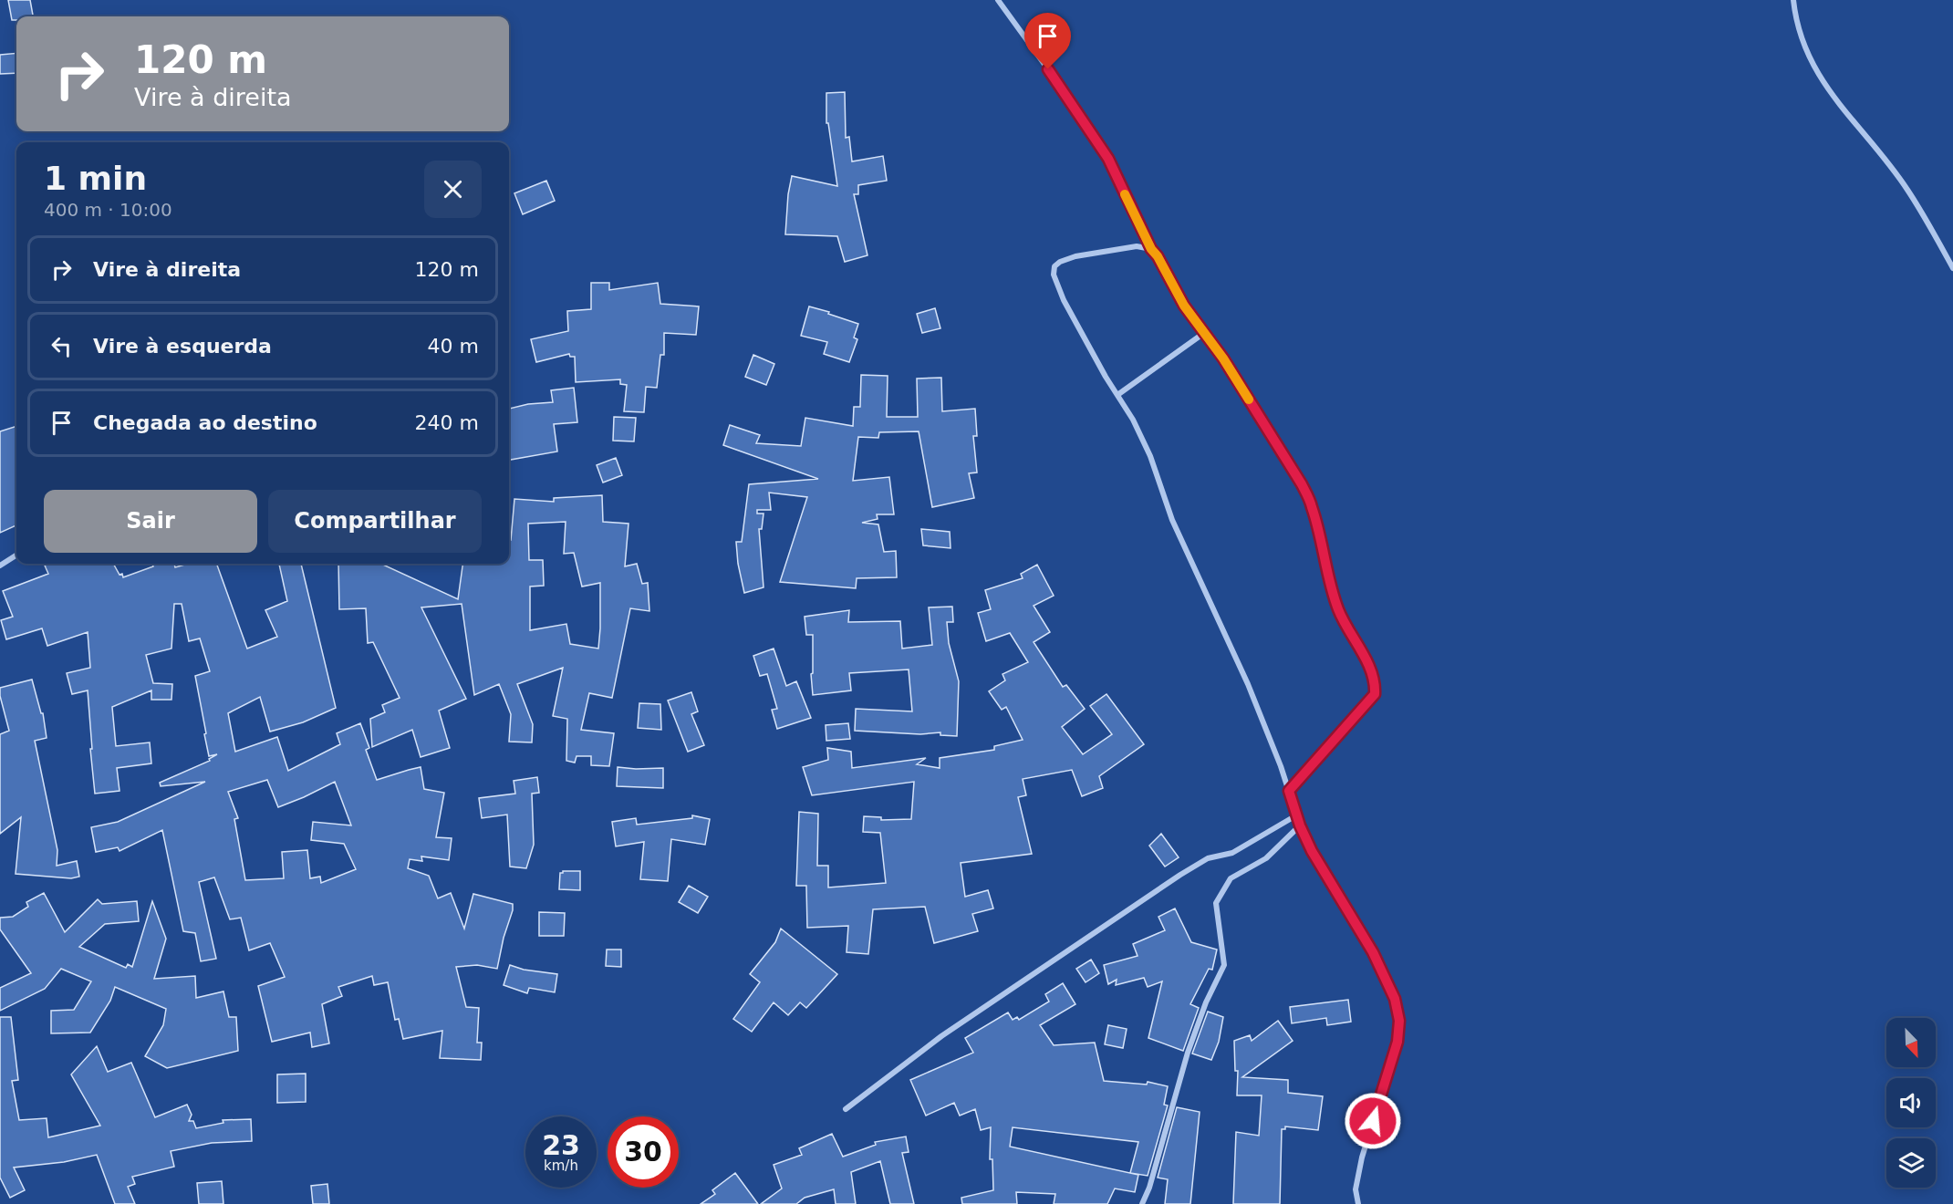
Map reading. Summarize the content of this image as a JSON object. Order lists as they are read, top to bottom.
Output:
{
  "north": "bottom right",
  "page": {
    "turn": ["120 m", "Vire à direita"],
    "heading": ["1 min", "400 m · 10:00"],
    "list": [
      {
        "name": "Vire à direita",
        "value": "120 m"
      },
      {
        "name": "Vire à esquerda",
        "value": "40 m"
      },
      {
        "name": "Chegada ao destino",
        "value": "240 m"
      }
    ],
    "buttons": ["Sair", "Compartilhar"],
    "speed": "23 km/h",
    "limit": "30"
  }
}
